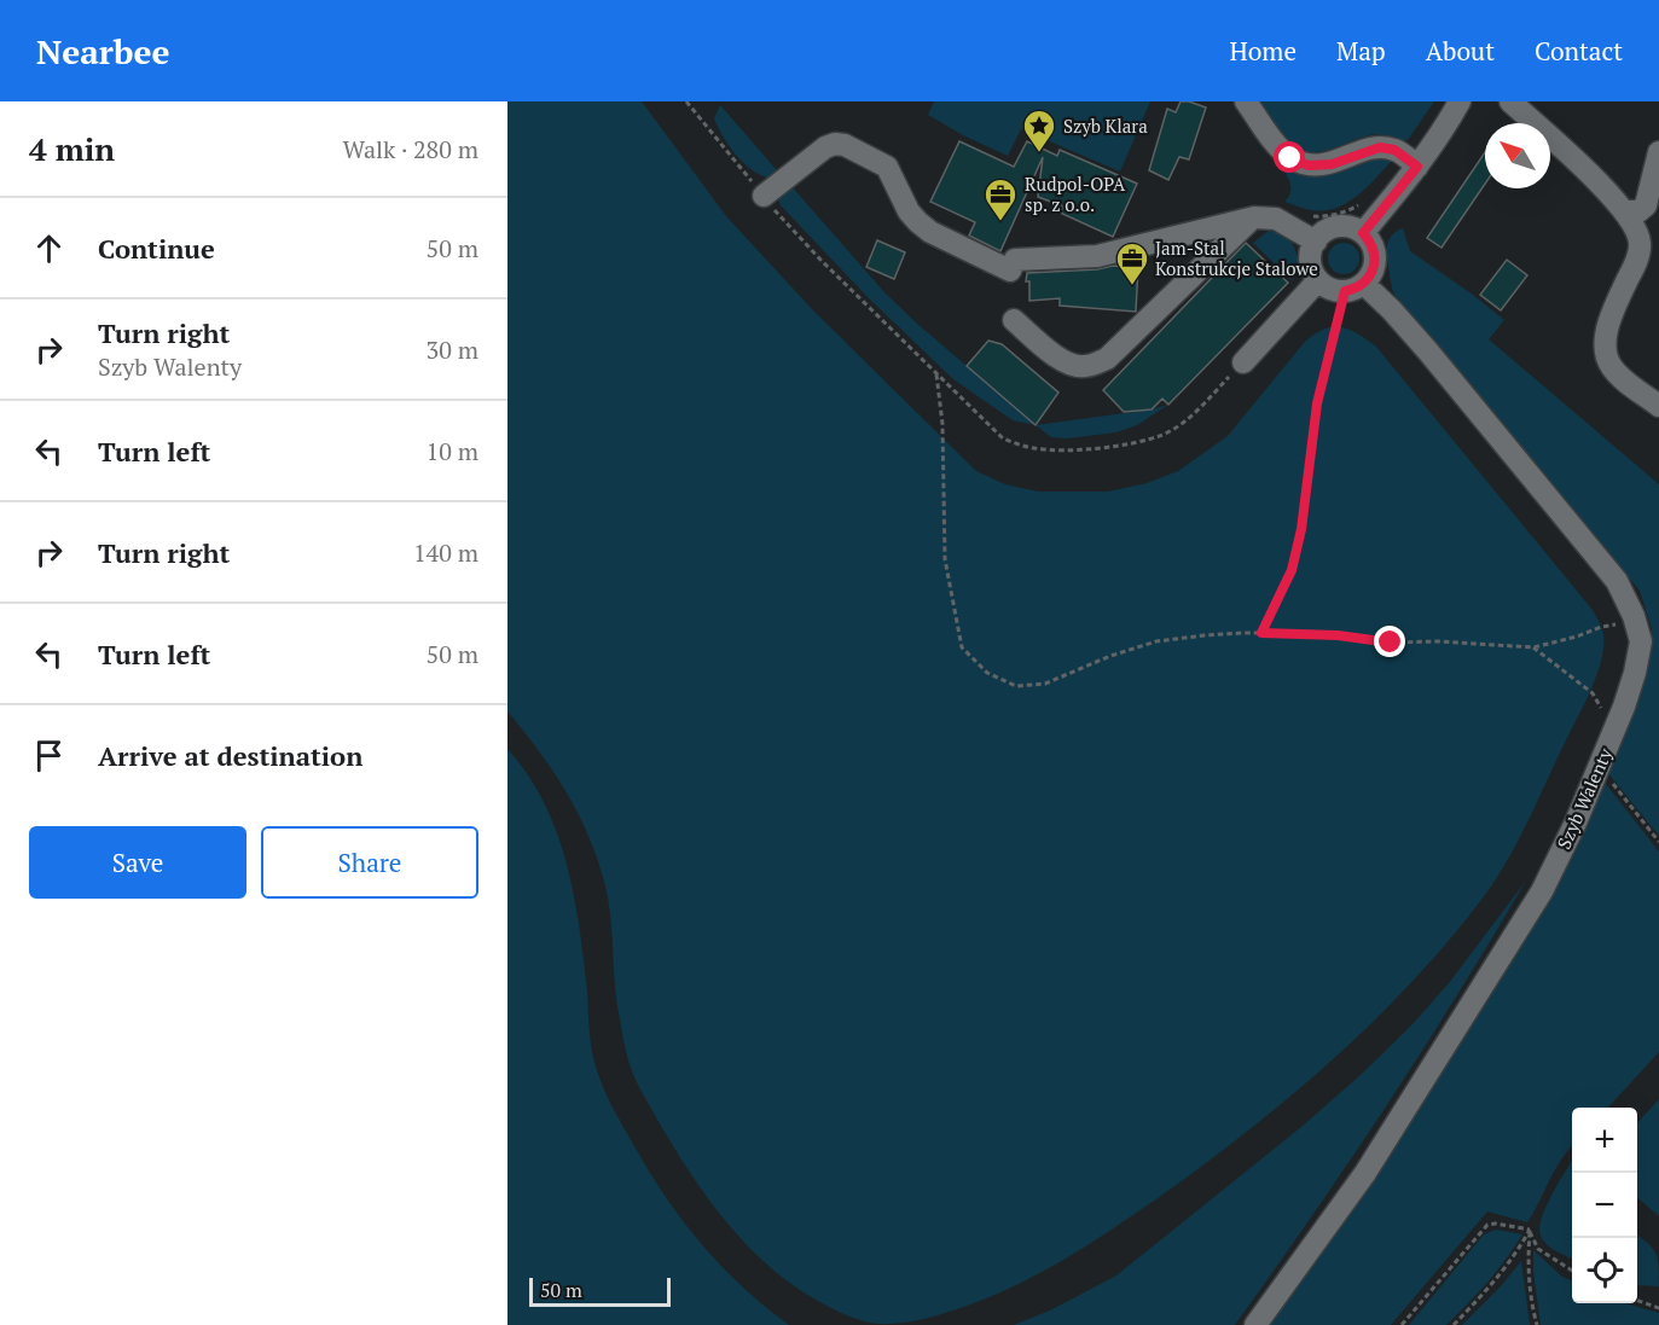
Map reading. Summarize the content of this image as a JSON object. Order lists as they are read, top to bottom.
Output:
{
  "streets": {
    "street": ["Szyb Walenty"]
  },
  "places": {
    "place": ["Szyb Klara"],
    "office": ["Rudpol-OPA sp. z o.o.", "Jam-Stal Konstrukcje Stalowe"]
  },
  "scale_bar": "50 m",
  "north": "top left",
  "page": {
    "header": "Nearbee",
    "nav": [
      "Home",
      "Map",
      "About",
      "Contact"
    ],
    "heading": ["4 min", "Walk · 280 m"],
    "list": [
      ["Continue", "50 m"],
      ["Turn right", "Szyb Walenty", "30 m"],
      ["Turn left", "10 m"],
      ["Turn right", "140 m"],
      ["Turn left", "50 m"],
      "Arrive at destination"
    ],
    "buttons": ["Save", "Share"],
    "map_buttons": ["+", "−"],
    "scale": "50 m"
  }
}
